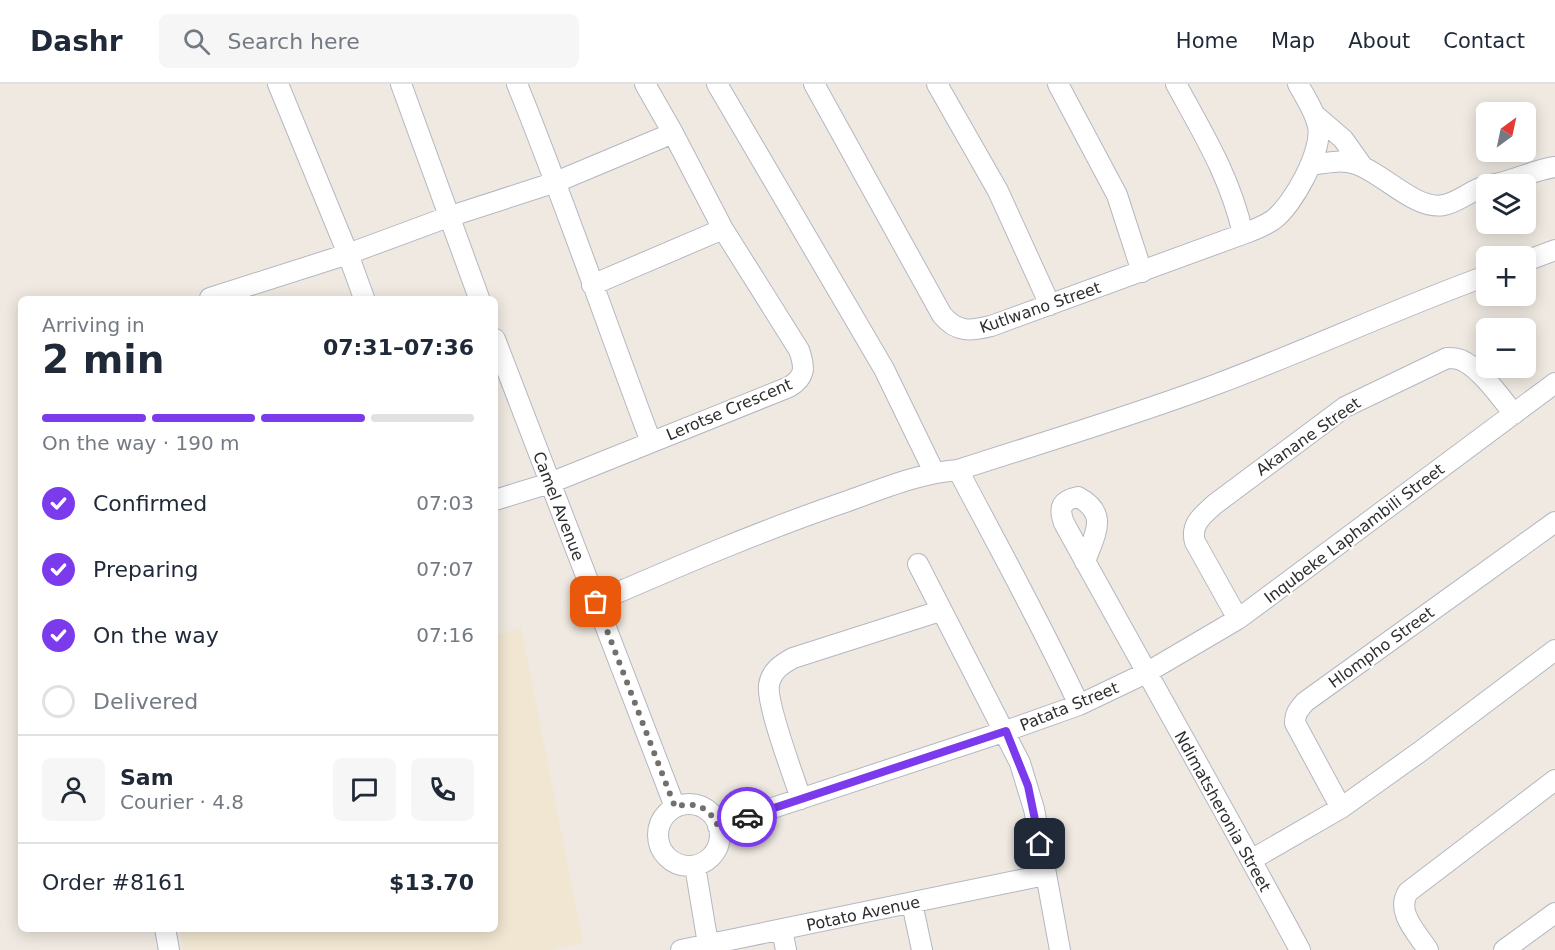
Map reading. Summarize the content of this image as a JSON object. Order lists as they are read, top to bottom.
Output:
{
  "streets": {
    "street": [
      "Kutlwano Street",
      "Lerotse Crescent",
      "Akanane Street",
      "Camel Avenue",
      "Inqubeke Laphambili Street",
      "Hlompho Street",
      "Patata Street",
      "Ndimatsheronia Street",
      "Potato Avenue"
    ]
  },
  "crossings": [
    ["Akanane Street", "Inqubeke Laphambili Street"],
    ["Camel Avenue", "Patata Street"],
    ["Inqubeke Laphambili Street", "Patata Street"],
    ["Inqubeke Laphambili Street", "Ndimatsheronia Street"],
    ["Patata Street", "Ndimatsheronia Street"]
  ],
  "north": "top right",
  "page": {
    "header": "Dashr",
    "search": "Search here",
    "nav": [
      "Home",
      "Map",
      "About",
      "Contact"
    ],
    "map_buttons": ["+", "−"],
    "heading": ["2 min", "Arriving in", "07:31–07:36"],
    "panel": [
      "Sam",
      "Courier · 4.8",
      "Order #8161",
      "$13.70"
    ],
    "bar": "On the way · 190 m",
    "list": [
      ["Confirmed", "07:03"],
      ["Preparing", "07:07"],
      ["On the way", "07:16"],
      "Delivered"
    ]
  }
}
